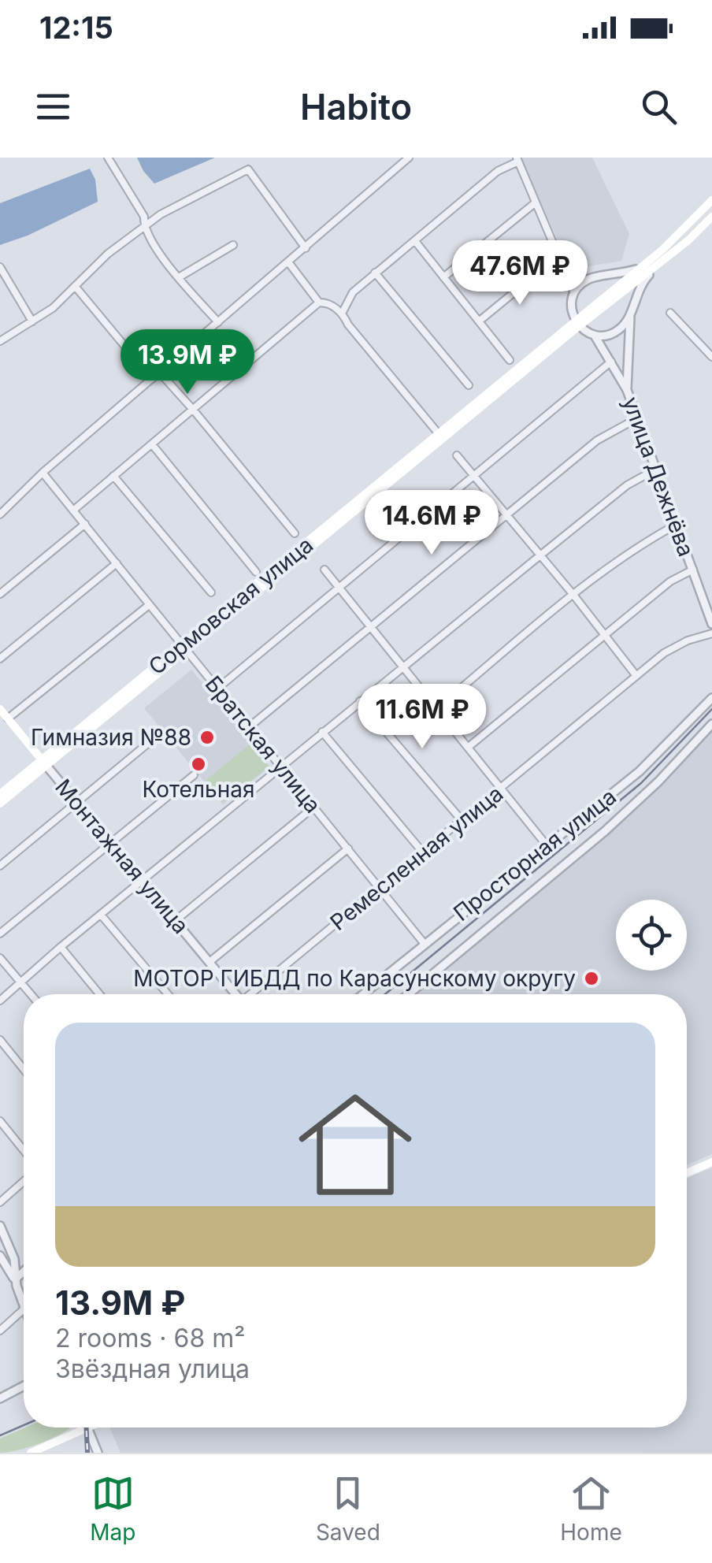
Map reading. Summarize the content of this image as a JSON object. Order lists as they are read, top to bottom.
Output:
{
  "streets": {
    "main road": ["Сормовская улица", "Монтажная улица"],
    "street": [
      "улица Дежнёва",
      "Братская улица",
      "Просторная улица",
      "Ремесленная улица"
    ]
  },
  "crossings": [
    ["Сормовская улица", "Братская улица"],
    ["Сормовская улица", "Монтажная улица"],
    ["Братская улица", "Просторная улица"],
    ["Братская улица", "Ремесленная улица"]
  ],
  "places": ["Гимназия №88", "Котельная", "МОТОР ГИБДД по Карасунскому округу"],
  "page": {
    "status": "12:15",
    "header": "Habito",
    "price": [
      "47.6M ₽",
      "13.9M ₽",
      "14.6M ₽",
      "11.6M ₽"
    ],
    "list": [
      {
        "name": "13.9M ₽",
        "note": "2 rooms · 68 m² · Звёздная улица"
      }
    ],
    "tabs": ["Map", "Saved", "Home"]
  }
}
